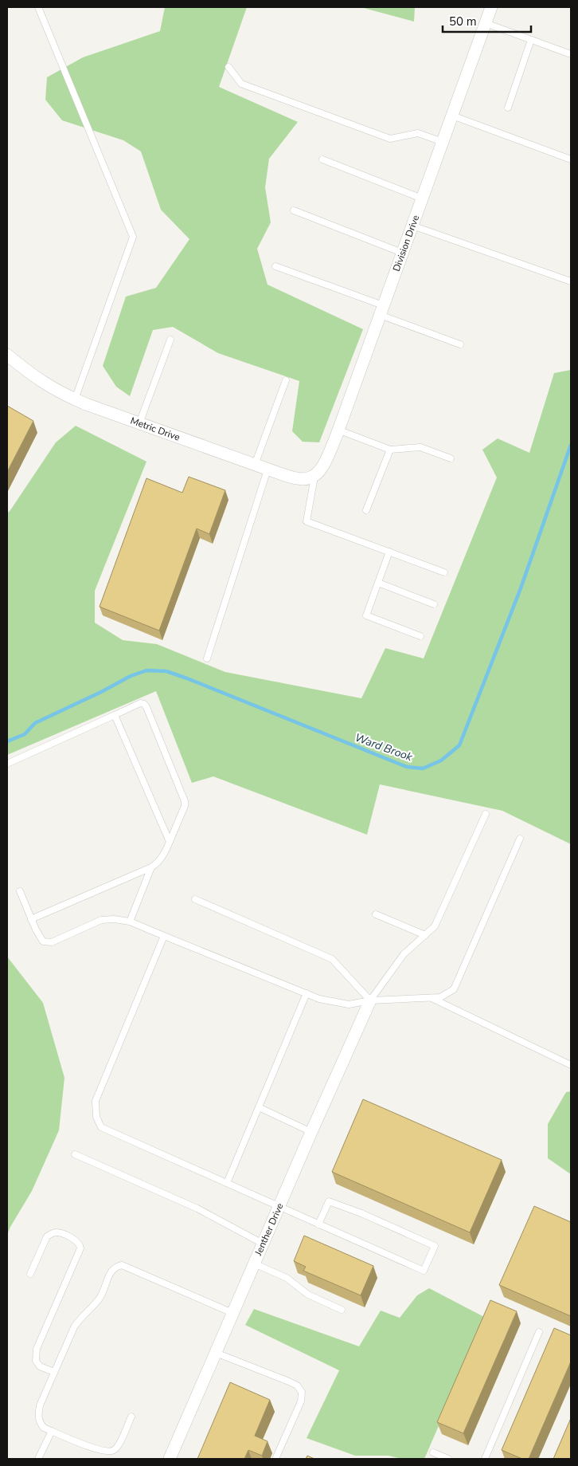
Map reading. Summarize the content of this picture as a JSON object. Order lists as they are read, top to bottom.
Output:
{
  "streets": {
    "street": ["Division Drive", "Metric Drive", "Jenther Drive"]
  },
  "crossings": [
    ["Division Drive", "Metric Drive"]
  ],
  "water": ["Ward Brook"],
  "scale_bar": "50 m"
}
